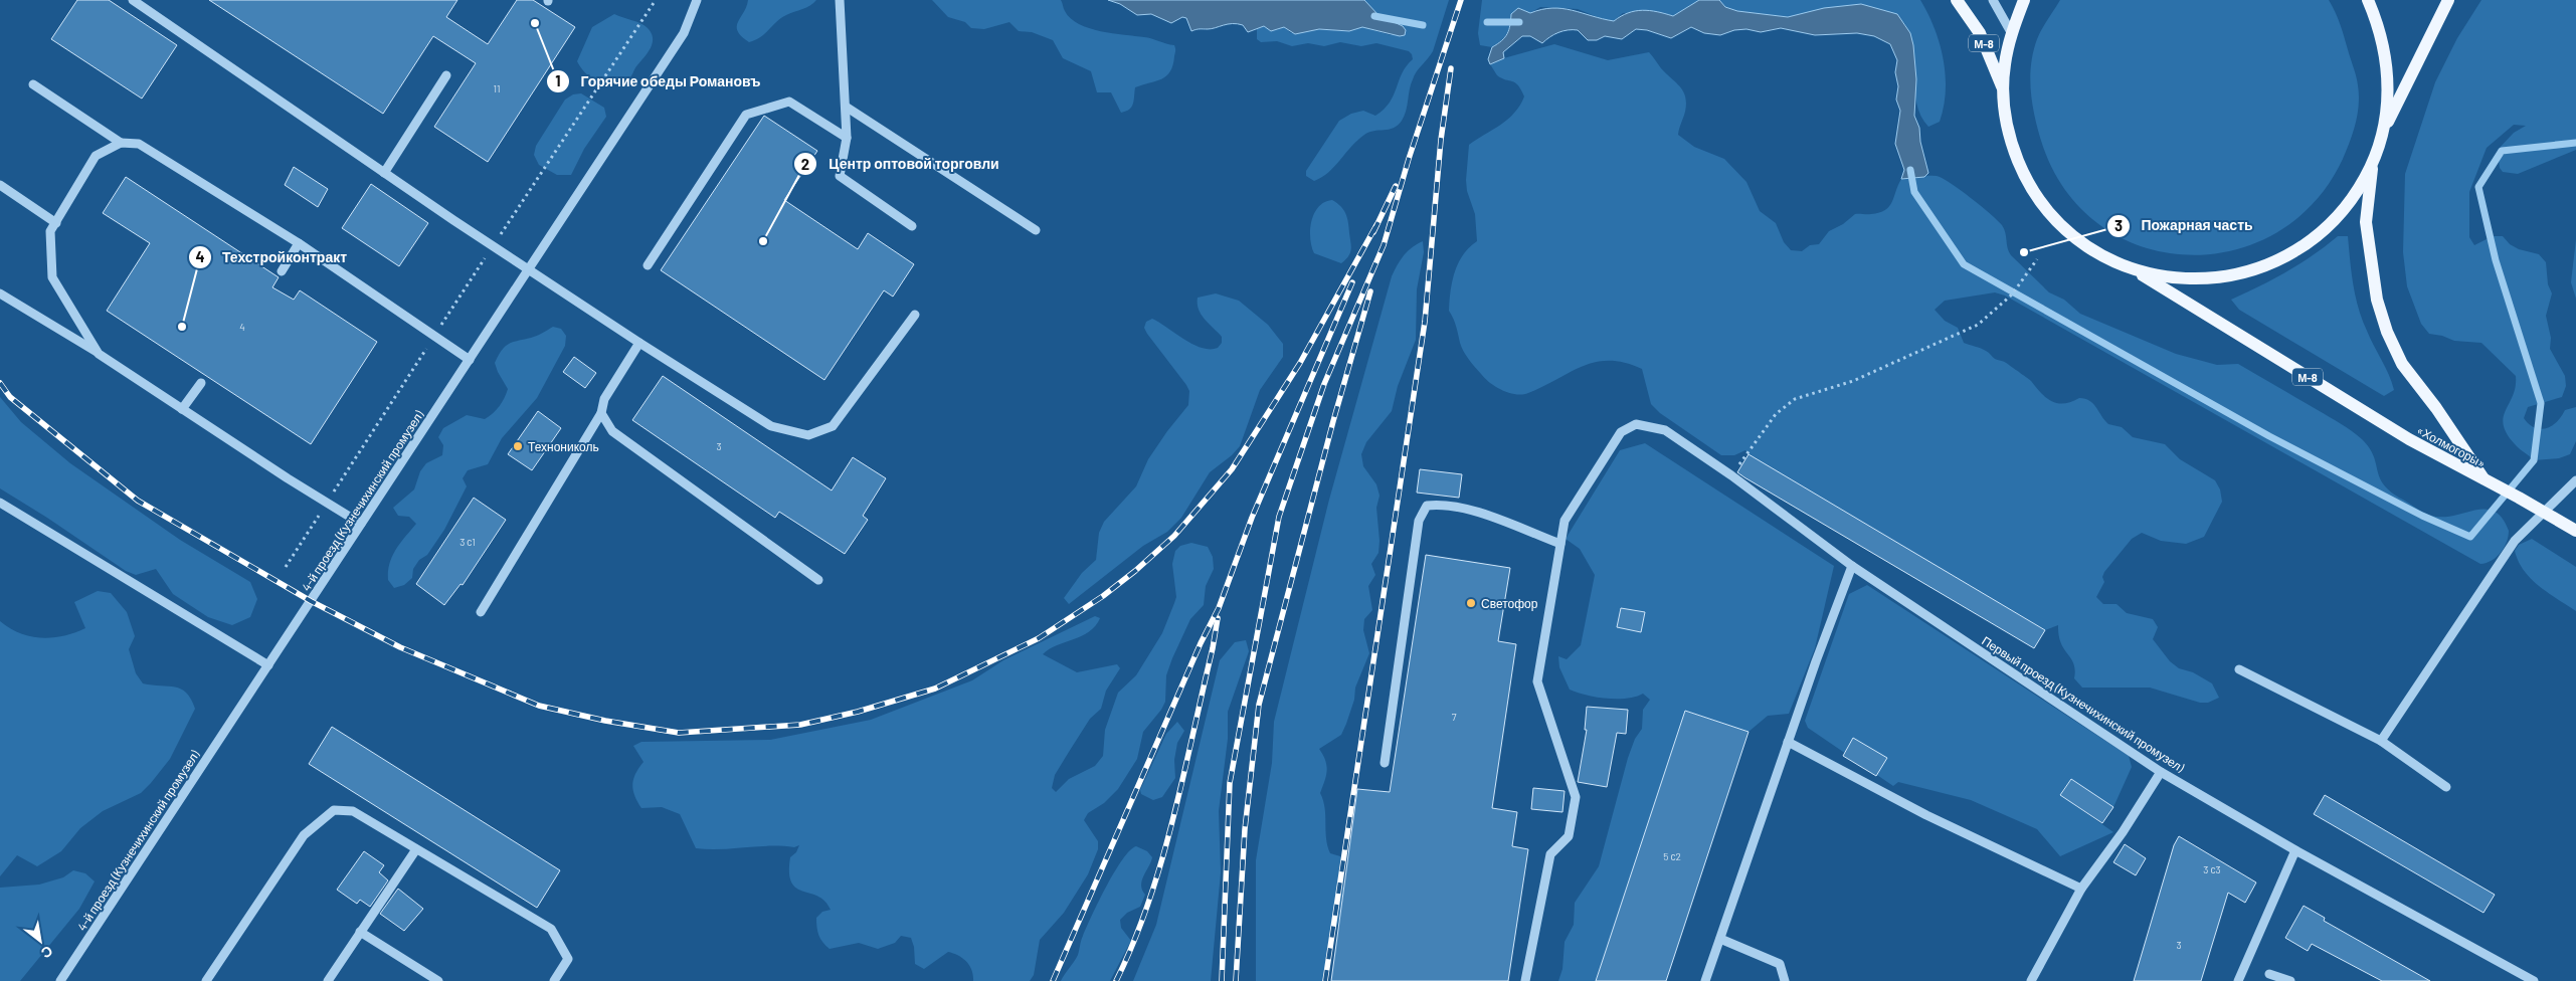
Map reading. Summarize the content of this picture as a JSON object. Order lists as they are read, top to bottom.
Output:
{
  "streets": {
    "main road": ["М-8", "«Холмогоры»"],
    "street": ["4-й проезд (Кузнечихинский промузел)", "Первый проезд (Кузнечихинский промузел)"]
  },
  "places": [
    "Горячие обеды Романовъ",
    "Центр оптовой торговли",
    "Пожарная часть",
    "Техстройконтракт",
    "Технониколь",
    "Светофор"
  ],
  "house_numbers": [
    "11",
    "4",
    "3",
    "3 с1",
    "7",
    "5 с2",
    "3 с3",
    "3"
  ],
  "north": "bottom right"
}
